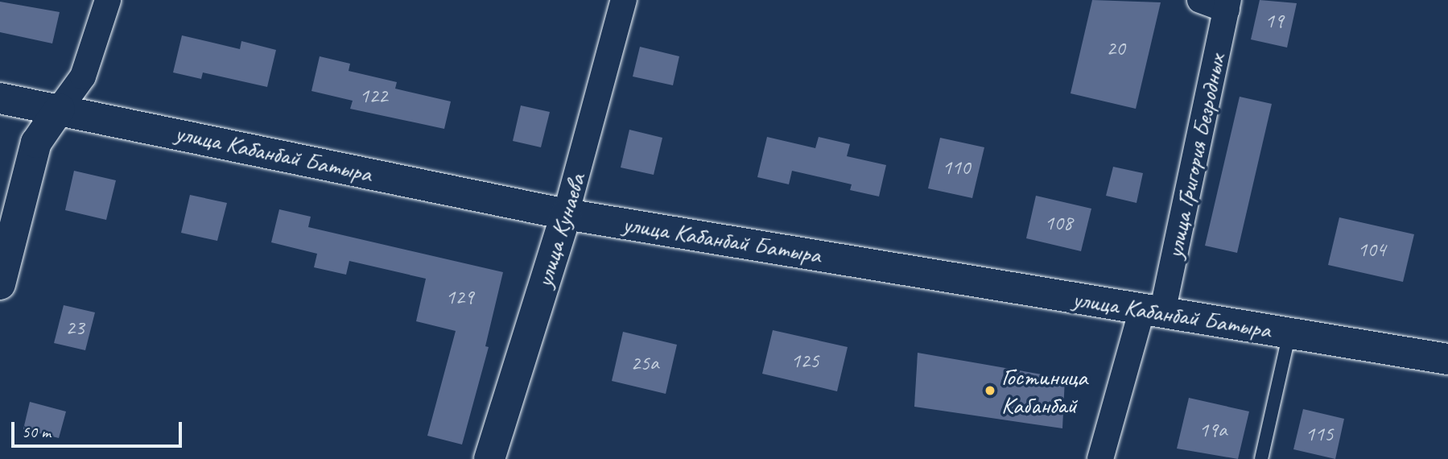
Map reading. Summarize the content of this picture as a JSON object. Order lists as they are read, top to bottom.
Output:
{
  "streets": {
    "street": ["улица Кабанбай Батыра", "улица Григория Безродных", "улица Кунаева"]
  },
  "crossings": [
    ["улица Кабанбай Батыра", "улица Григория Безродных"],
    ["улица Кабанбай Батыра", "улица Кунаева"]
  ],
  "places": ["Гостиница Кабанбай"],
  "house_numbers": [
    "19",
    "20",
    "122",
    "110",
    "108",
    "104",
    "129",
    "23",
    "125",
    "25а",
    "19а",
    "115"
  ],
  "scale_bar": "50 m"
}
